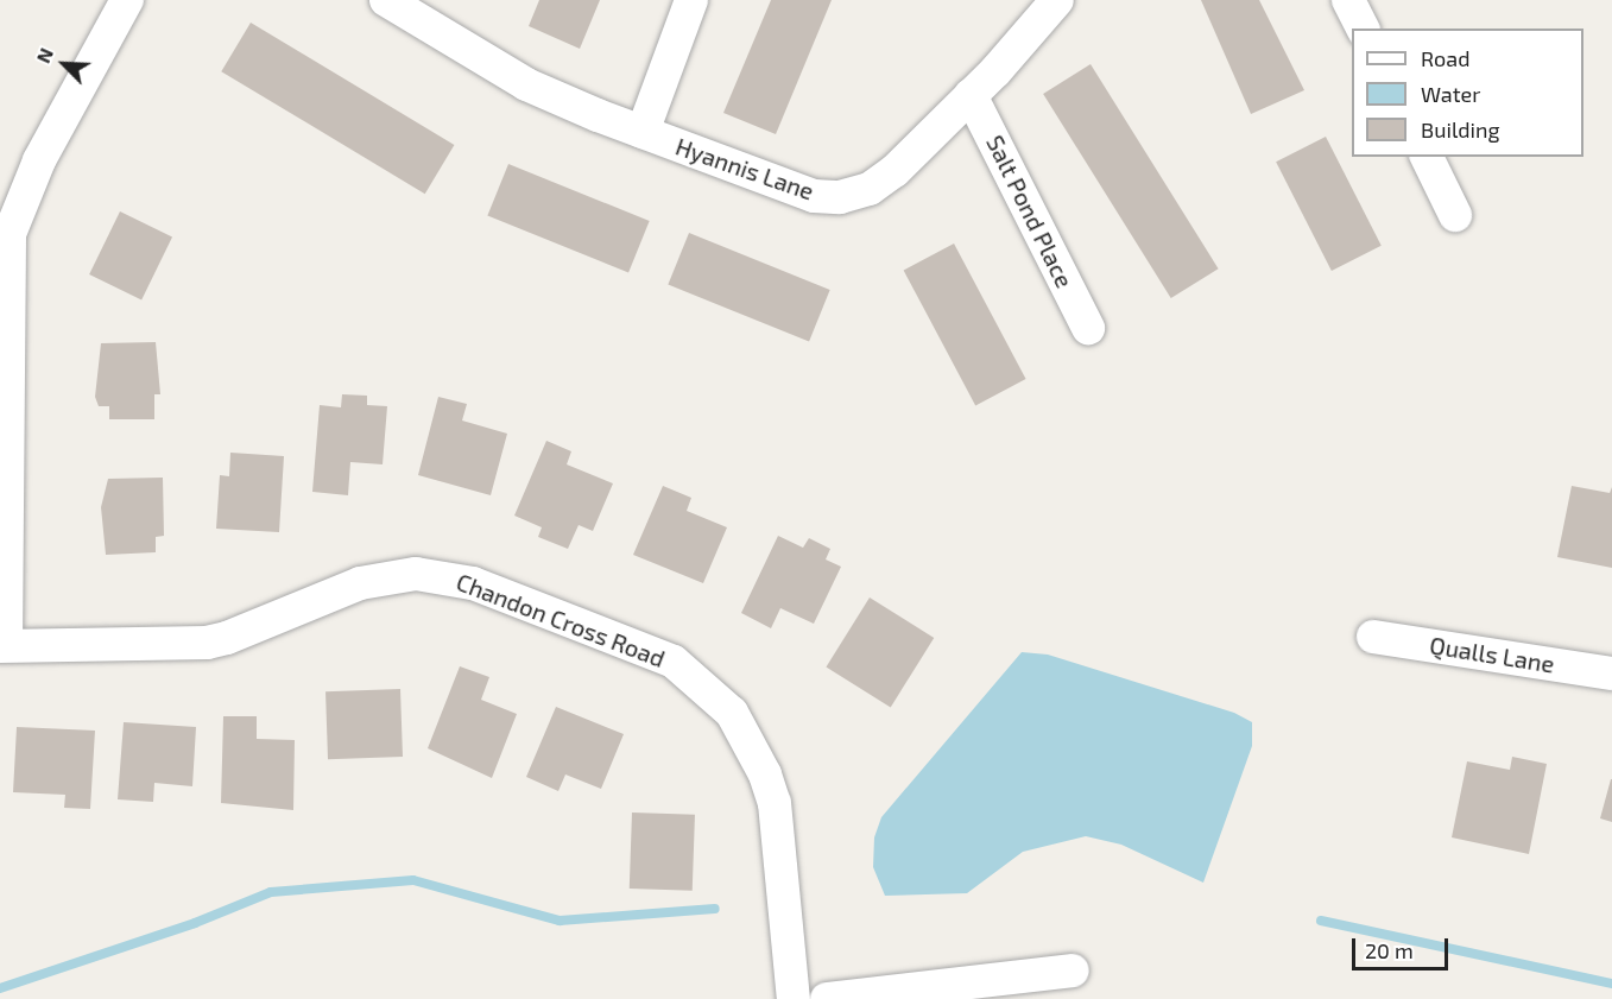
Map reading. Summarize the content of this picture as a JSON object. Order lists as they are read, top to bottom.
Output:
{
  "streets": {
    "street": [
      "Hyannis Lane",
      "Salt Pond Place",
      "Chandon Cross Road",
      "Qualls Lane"
    ]
  },
  "crossings": [
    ["Hyannis Lane", "Salt Pond Place"]
  ],
  "legend": ["Road", "Water", "Building"],
  "scale_bar": "20 m",
  "north": "top left"
}
